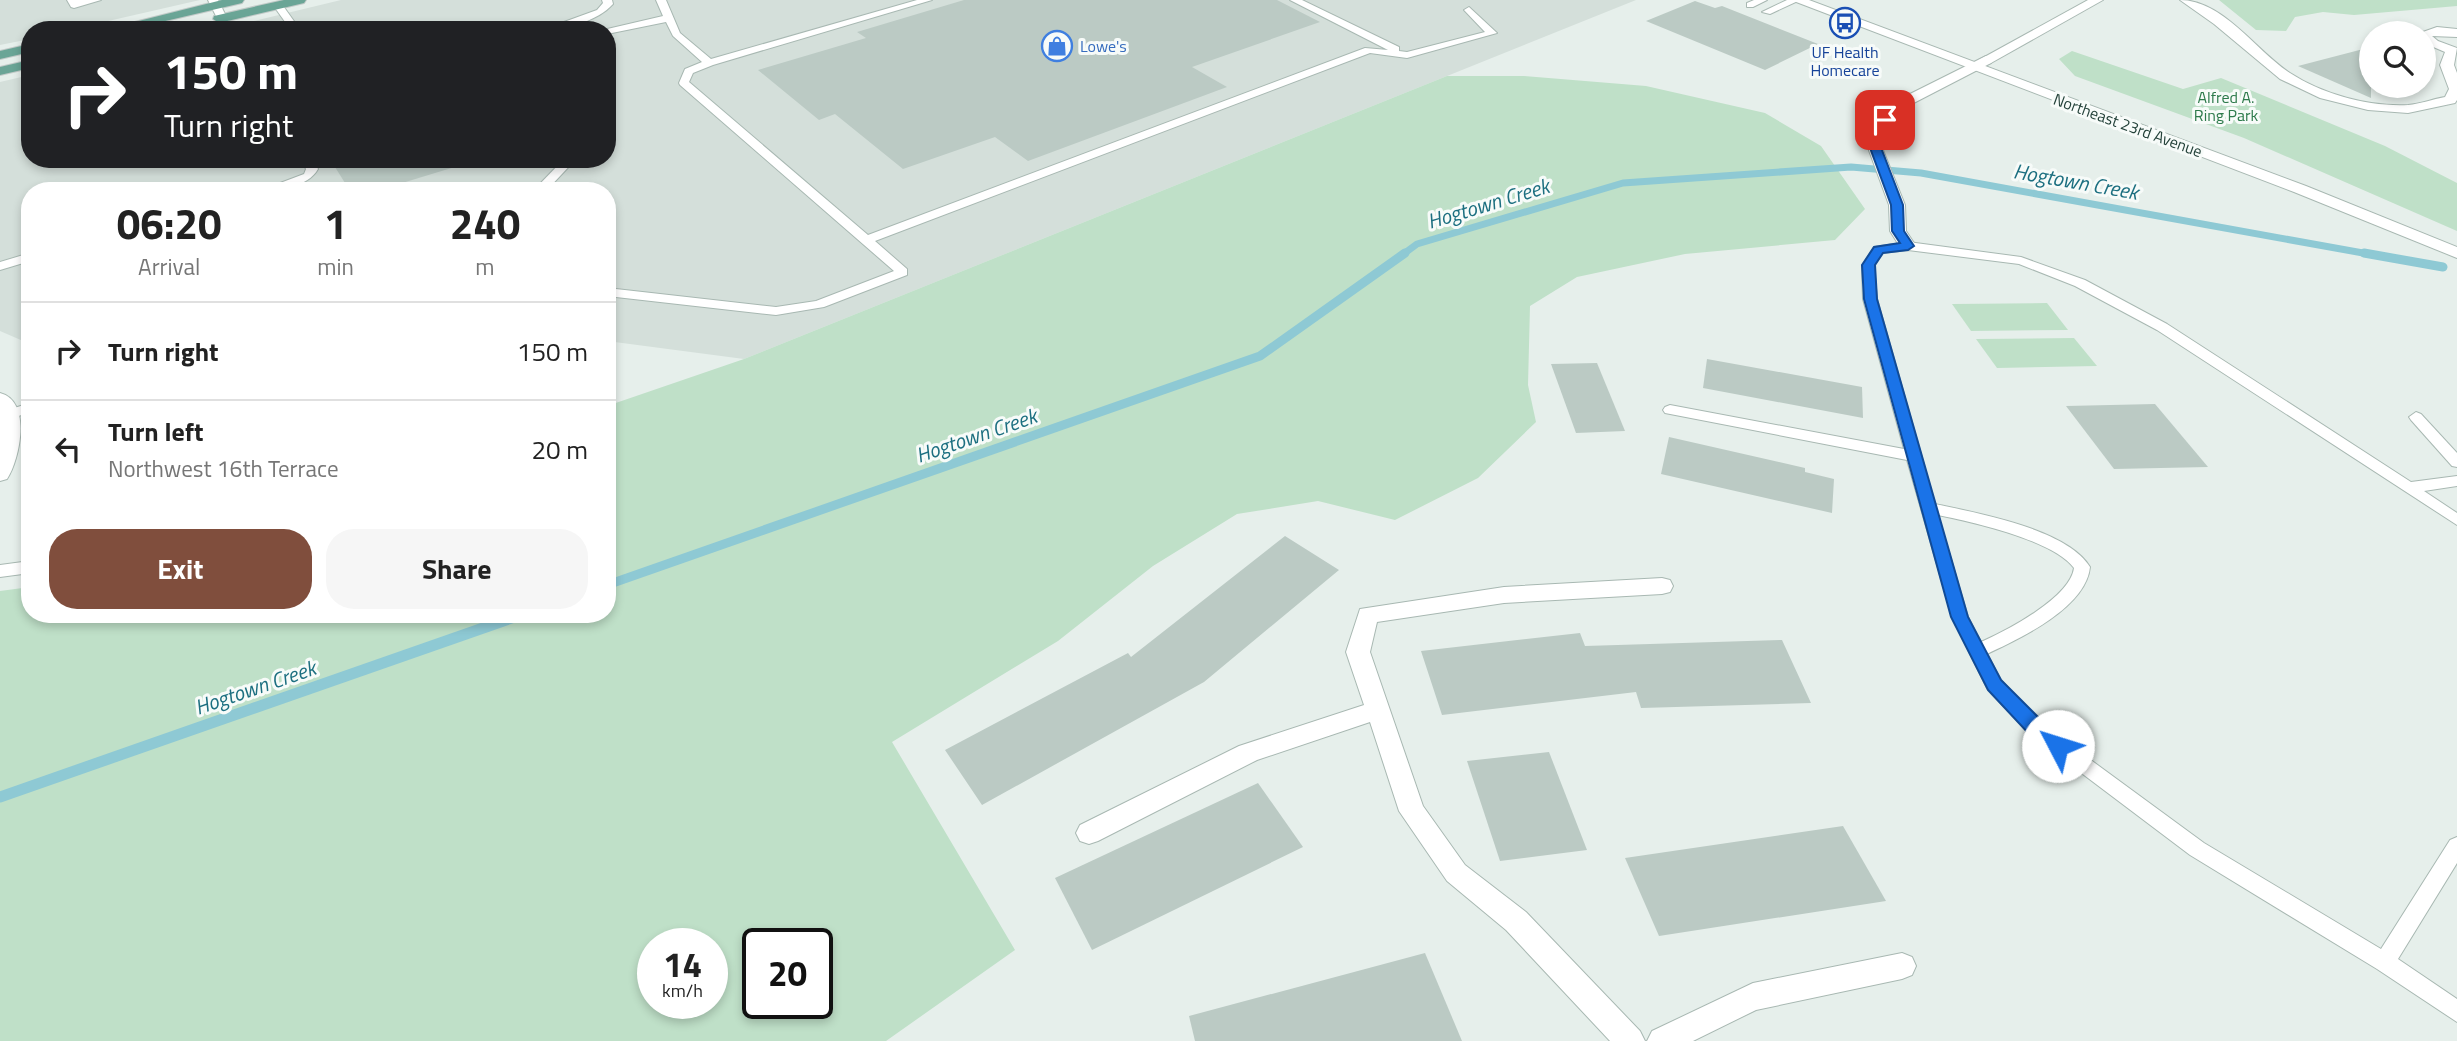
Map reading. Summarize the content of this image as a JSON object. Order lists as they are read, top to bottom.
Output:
{
  "streets": {
    "street": ["Northeast 23rd Avenue"]
  },
  "water": ["Hogtown Creek"],
  "parks": ["Alfred A. Ring Park"],
  "places": {
    "bus stop": ["UF Health Homecare"],
    "shop": ["Lowe's"]
  },
  "page": {
    "turn": ["150 m", "Turn right"],
    "eta": [
      "06:20",
      "Arrival",
      "1",
      "min",
      "240",
      "m"
    ],
    "list": [
      {
        "name": "Turn right",
        "value": "150 m"
      },
      {
        "name": "Turn left",
        "note": "Northwest 16th Terrace",
        "value": "20 m"
      }
    ],
    "buttons": ["Exit", "Share"],
    "speed": "14 km/h",
    "limit": "20"
  }
}
